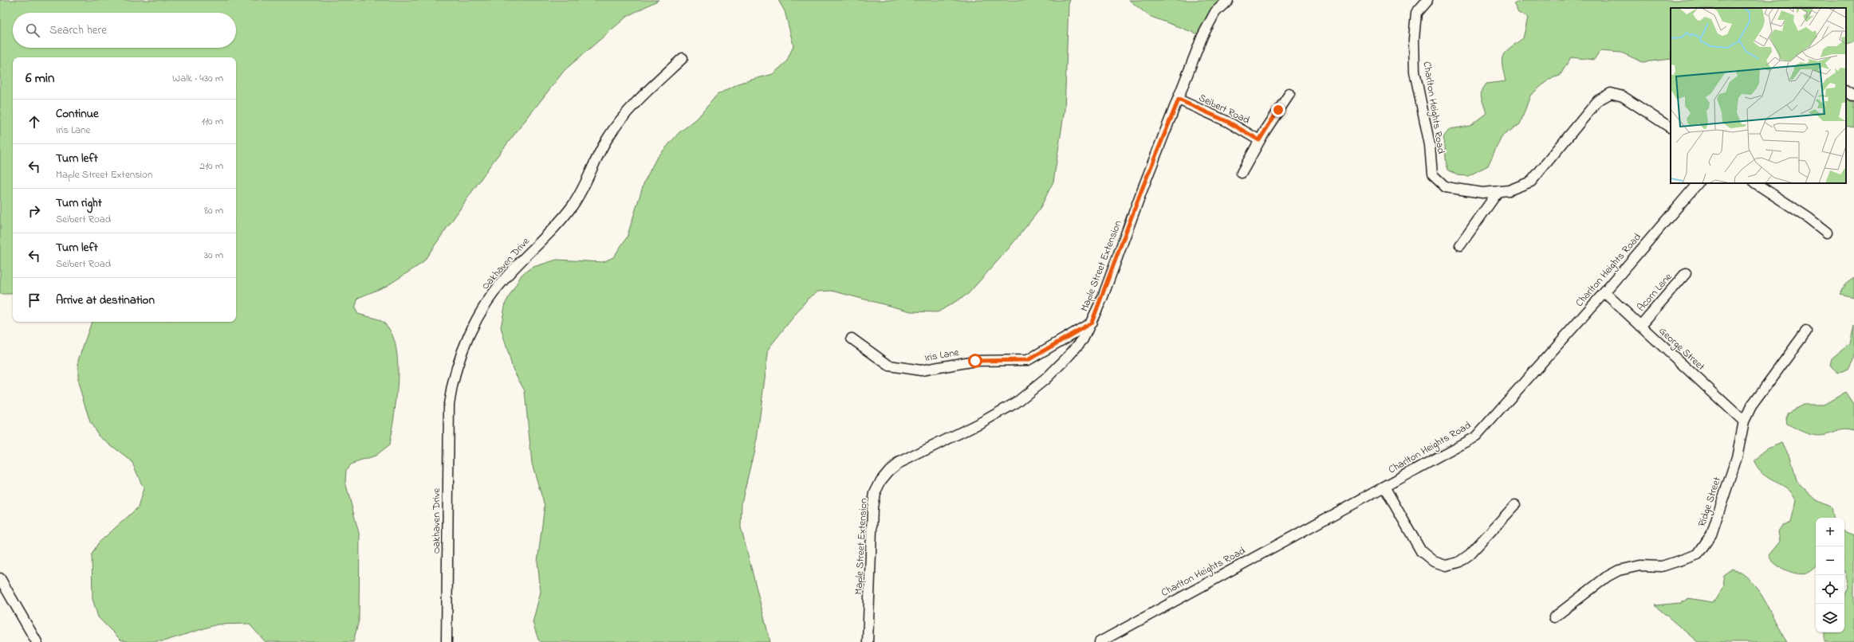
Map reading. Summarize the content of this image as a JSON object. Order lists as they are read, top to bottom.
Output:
{
  "streets": {
    "street": [
      "Charlton Heights Road",
      "Seibert Road",
      "Oakhaven Drive",
      "Maple Street Extension",
      "Acorn Lane",
      "George Street",
      "Iris Lane",
      "Ridge Street"
    ]
  },
  "crossings": [
    ["Charlton Heights Road", "George Street"],
    ["Seibert Road", "Maple Street Extension"],
    ["Maple Street Extension", "Iris Lane"],
    ["Acorn Lane", "George Street"],
    ["George Street", "Ridge Street"]
  ],
  "page": {
    "search": "Search here",
    "heading": ["6 min", "Walk · 430 m"],
    "list": [
      ["Continue", "Iris Lane", "110 m"],
      ["Turn left", "Maple Street Extension", "210 m"],
      ["Turn right", "Seibert Road", "80 m"],
      ["Turn left", "Seibert Road", "30 m"],
      "Arrive at destination"
    ],
    "map_buttons": ["+", "−"]
  }
}
